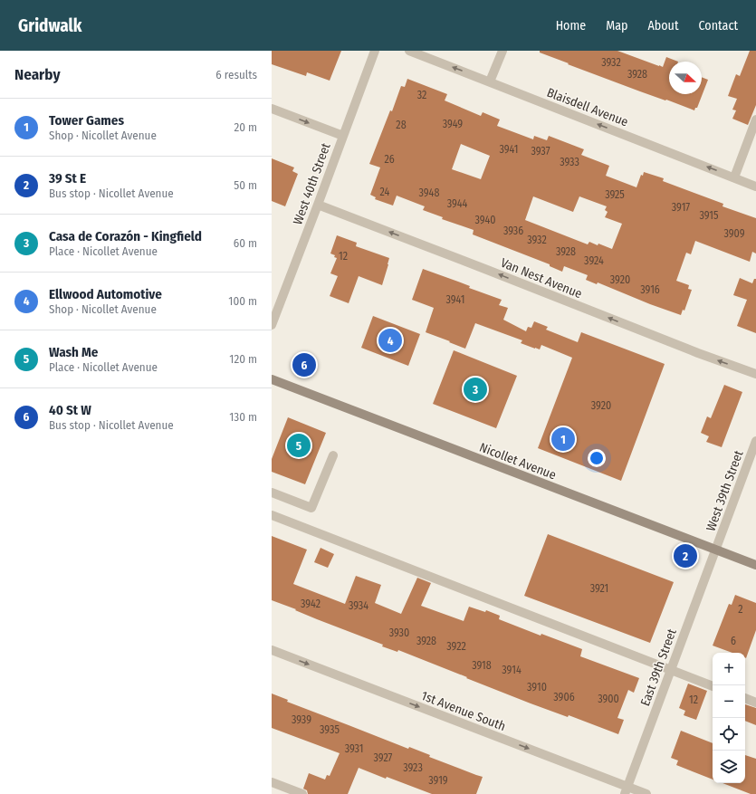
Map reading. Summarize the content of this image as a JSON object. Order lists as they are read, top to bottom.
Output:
{
  "streets": {
    "main road": ["Nicollet Avenue"],
    "street": [
      "Blaisdell Avenue",
      "West 40th Street",
      "Van Nest Avenue",
      "West 39th Street",
      "East 39th Street",
      "1st Avenue South"
    ]
  },
  "crossings": [
    ["West 40th Street", "Van Nest Avenue"],
    ["Nicollet Avenue", "West 39th Street"],
    ["Nicollet Avenue", "East 39th Street"],
    ["West 39th Street", "East 39th Street"],
    ["East 39th Street", "1st Avenue South"]
  ],
  "one_way": ["Blaisdell Avenue", "Van Nest Avenue", "1st Avenue South"],
  "house_numbers": [
    "3932",
    "3928",
    "32",
    "3949",
    "28",
    "3941",
    "3937",
    "26",
    "3933",
    "24",
    "3948",
    "3925",
    "3944",
    "3917",
    "3915",
    "3940",
    "3936",
    "3909",
    "3932",
    "3928",
    "12",
    "3924",
    "3920",
    "3916",
    "3941",
    "3920",
    "3921",
    "3942",
    "3934",
    "2",
    "3930",
    "3928",
    "6",
    "3922",
    "3918",
    "3914",
    "3910",
    "3906",
    "3900",
    "12",
    "3939",
    "3935",
    "3931",
    "3927",
    "3923",
    "3919"
  ],
  "north": "right",
  "page": {
    "header": "Gridwalk",
    "nav": [
      "Home",
      "Map",
      "About",
      "Contact"
    ],
    "heading": ["Nearby", "6 results"],
    "list": [
      {
        "mark": "1",
        "name": "Tower Games",
        "note": "Shop · Nicollet Avenue",
        "value": "20 m"
      },
      {
        "mark": "2",
        "name": "39 St E",
        "note": "Bus stop · Nicollet Avenue",
        "value": "50 m"
      },
      {
        "mark": "3",
        "name": "Casa de Corazón - Kingfield",
        "note": "Place · Nicollet Avenue",
        "value": "60 m"
      },
      {
        "mark": "4",
        "name": "Ellwood Automotive",
        "note": "Shop · Nicollet Avenue",
        "value": "100 m"
      },
      {
        "mark": "5",
        "name": "Wash Me",
        "note": "Place · Nicollet Avenue",
        "value": "120 m"
      },
      {
        "mark": "6",
        "name": "40 St W",
        "note": "Bus stop · Nicollet Avenue",
        "value": "130 m"
      }
    ],
    "pins": [
      "4",
      "6",
      "3",
      "1",
      "5",
      "2"
    ],
    "map_buttons": ["+", "−"]
  }
}
